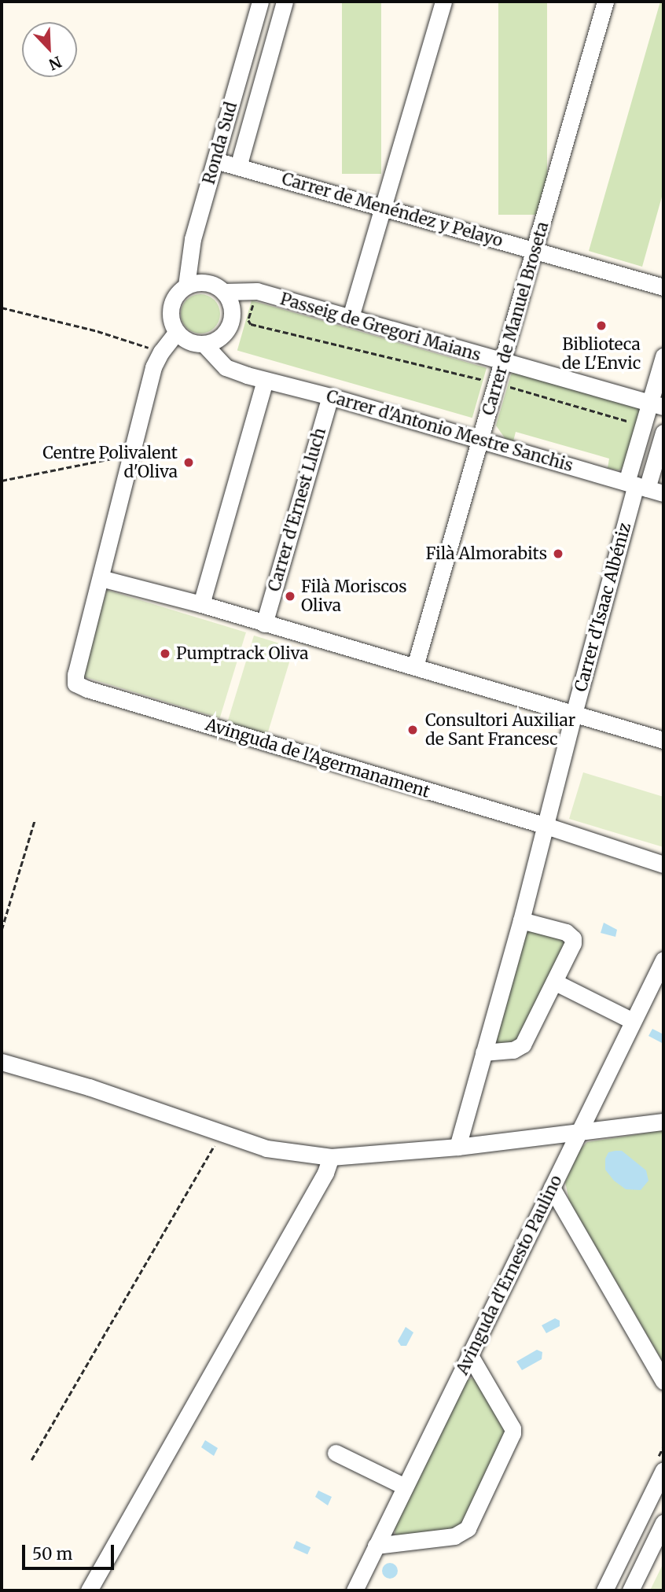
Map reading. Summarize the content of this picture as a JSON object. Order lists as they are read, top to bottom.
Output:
{
  "streets": {
    "street": [
      "Ronda Sud",
      "Carrer de Menéndez y Pelayo",
      "Carrer de Manuel Broseta",
      "Passeig de Gregori Maians",
      "Carrer d'Antonio Mestre Sanchis",
      "Carrer d'Ernest Lluch",
      "Carrer d'Isaac Albéniz",
      "Avinguda de l'Agermanament",
      "Avinguda d'Ernesto Paulino"
    ]
  },
  "crossings": [
    ["Ronda Sud", "Carrer de Menéndez y Pelayo"],
    ["Ronda Sud", "Passeig de Gregori Maians"],
    ["Ronda Sud", "Carrer d'Antonio Mestre Sanchis"],
    ["Carrer de Menéndez y Pelayo", "Carrer de Manuel Broseta"],
    ["Carrer de Manuel Broseta", "Passeig de Gregori Maians"],
    ["Carrer de Manuel Broseta", "Carrer d'Antonio Mestre Sanchis"],
    ["Passeig de Gregori Maians", "Carrer d'Antonio Mestre Sanchis"],
    ["Carrer d'Antonio Mestre Sanchis", "Carrer d'Ernest Lluch"],
    ["Carrer d'Antonio Mestre Sanchis", "Carrer d'Isaac Albéniz"],
    ["Carrer d'Isaac Albéniz", "Avinguda de l'Agermanament"]
  ],
  "places": [
    "Biblioteca de L'Envic",
    "Centre Polivalent d'Oliva",
    "Filà Almorabits",
    "Filà Moriscos Oliva",
    "Pumptrack Oliva",
    "Consultori Auxiliar de Sant Francesc"
  ],
  "scale_bar": "50 m",
  "north": "bottom right"
}
